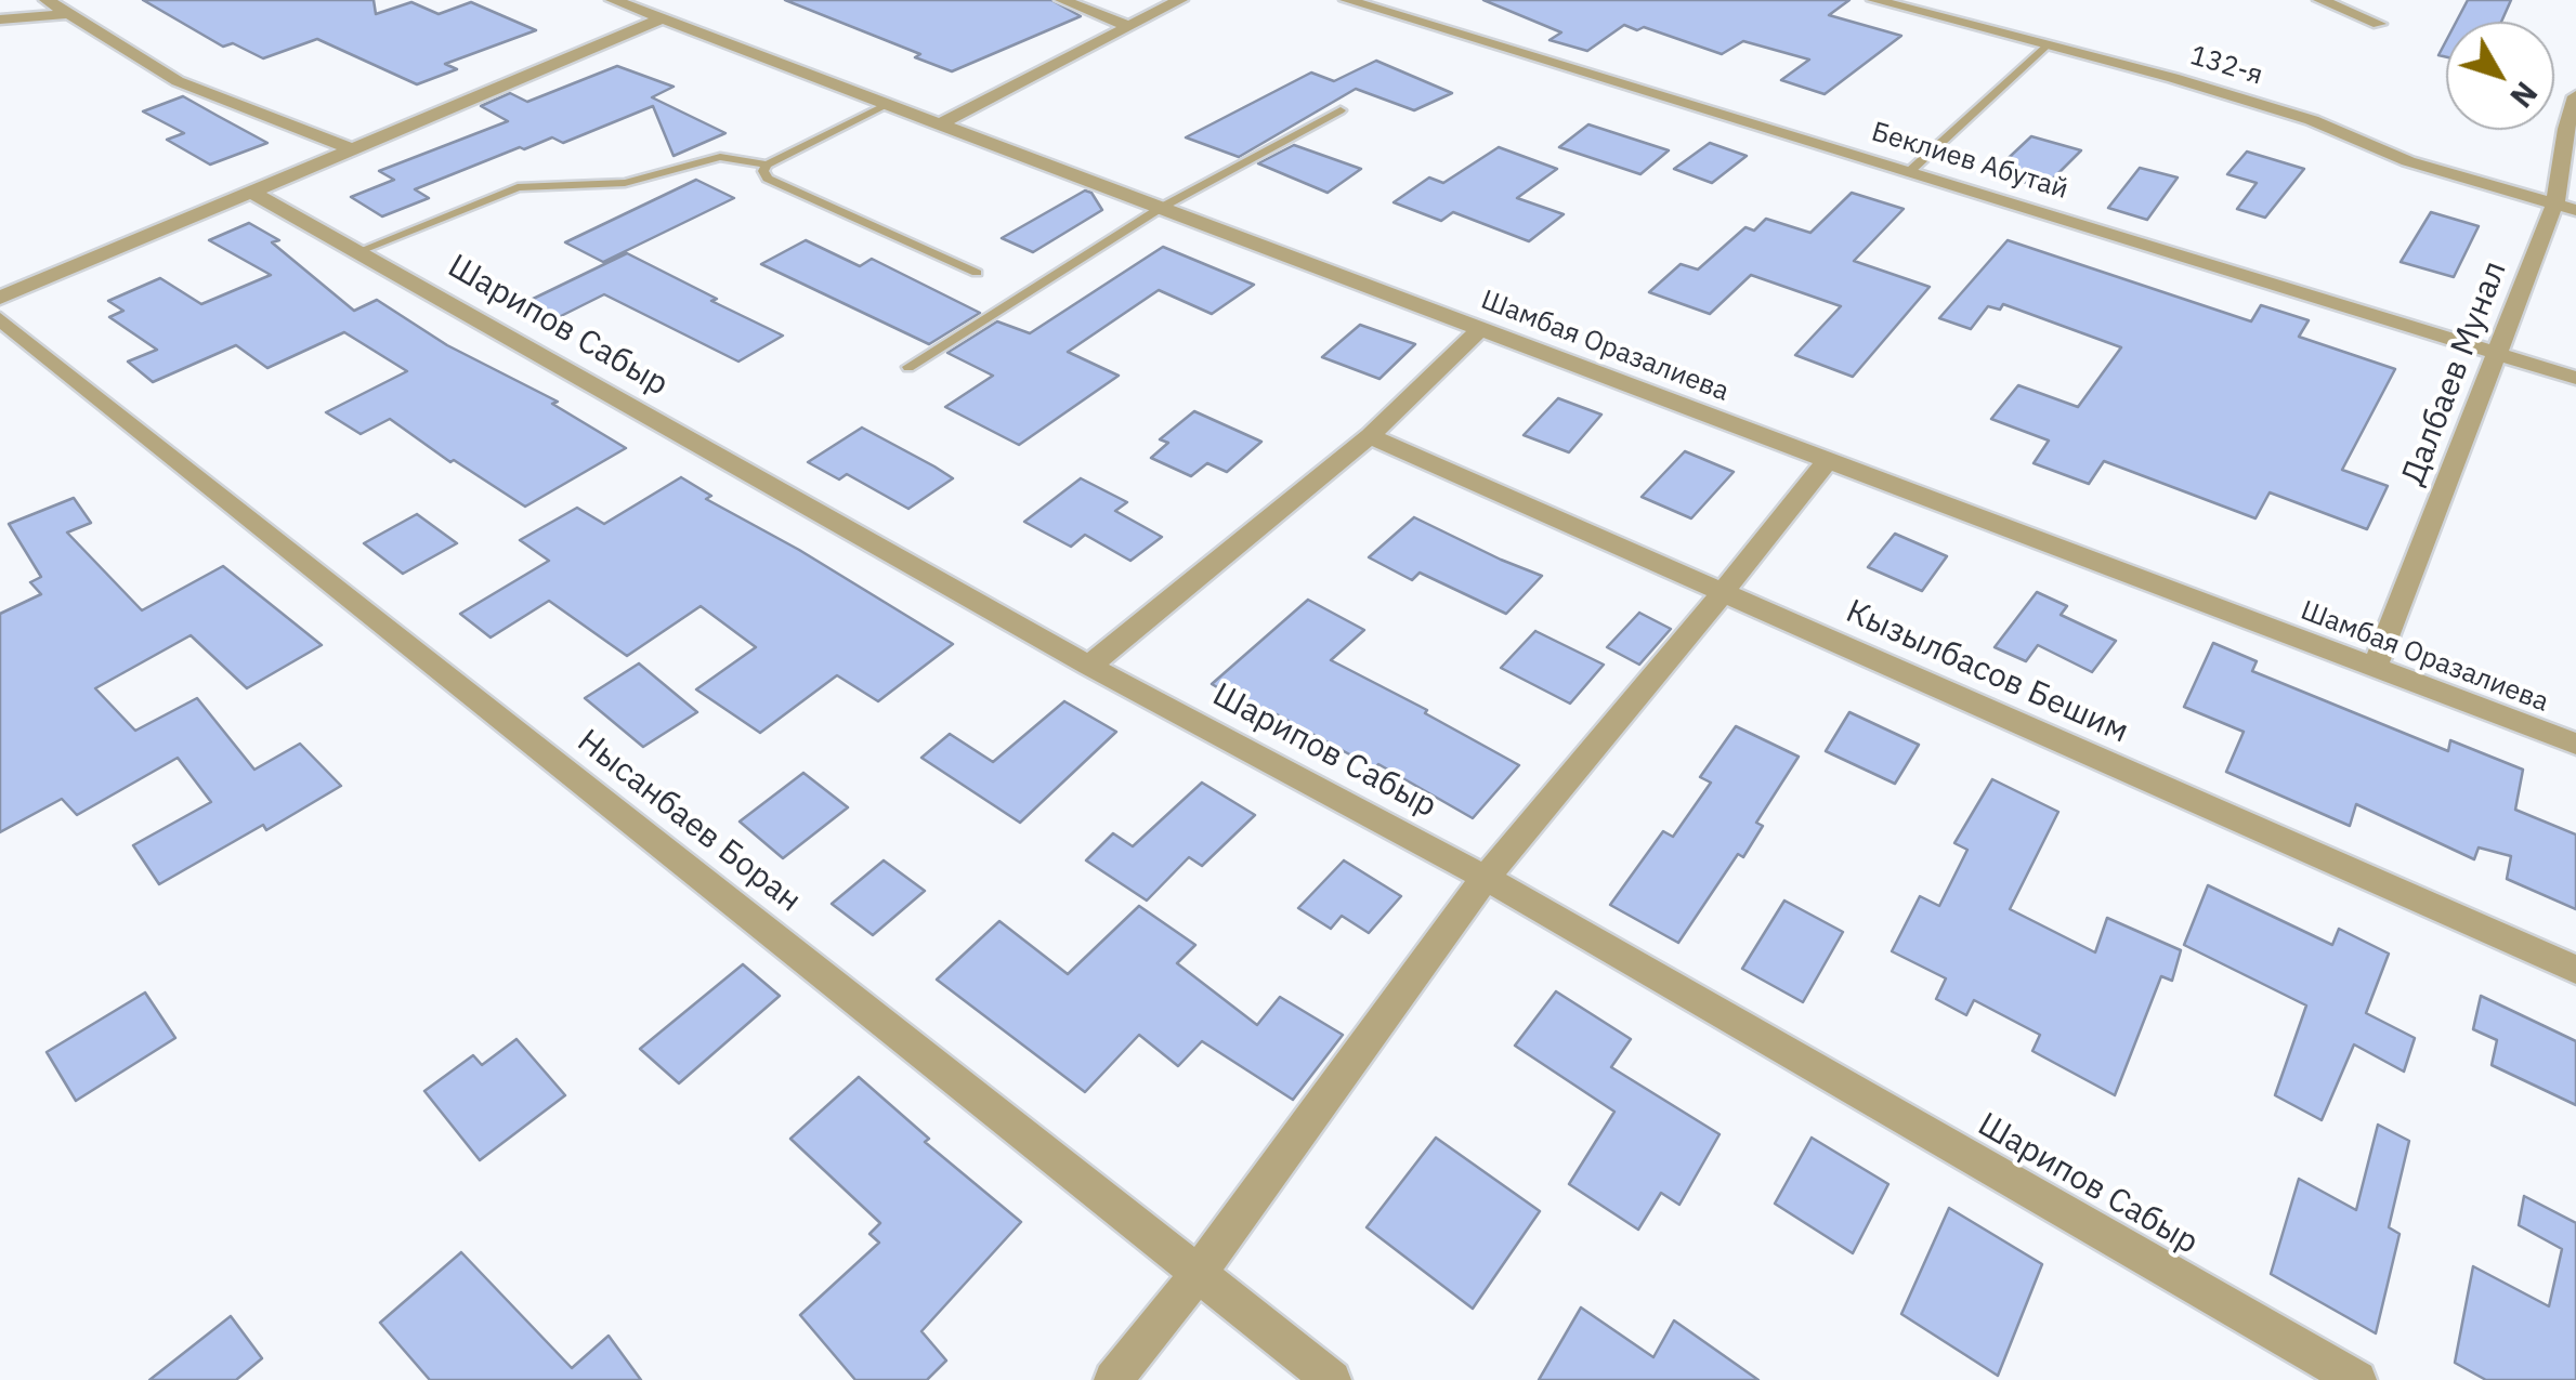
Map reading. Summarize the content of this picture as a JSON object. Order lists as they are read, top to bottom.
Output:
{
  "streets": {
    "street": [
      "132-я",
      "Беклиев Абутай",
      "Шарипов Сабыр",
      "Шамбая Оразалиева",
      "Далбаев Мунал",
      "Кызылбасов Бешим",
      "Нысанбаев Боран"
    ]
  },
  "crossings": [
    ["132-я", "Далбаев Мунал"],
    ["Беклиев Абутай", "Далбаев Мунал"],
    ["Шамбая Оразалиева", "Далбаев Мунал"]
  ],
  "north": "bottom right"
}
